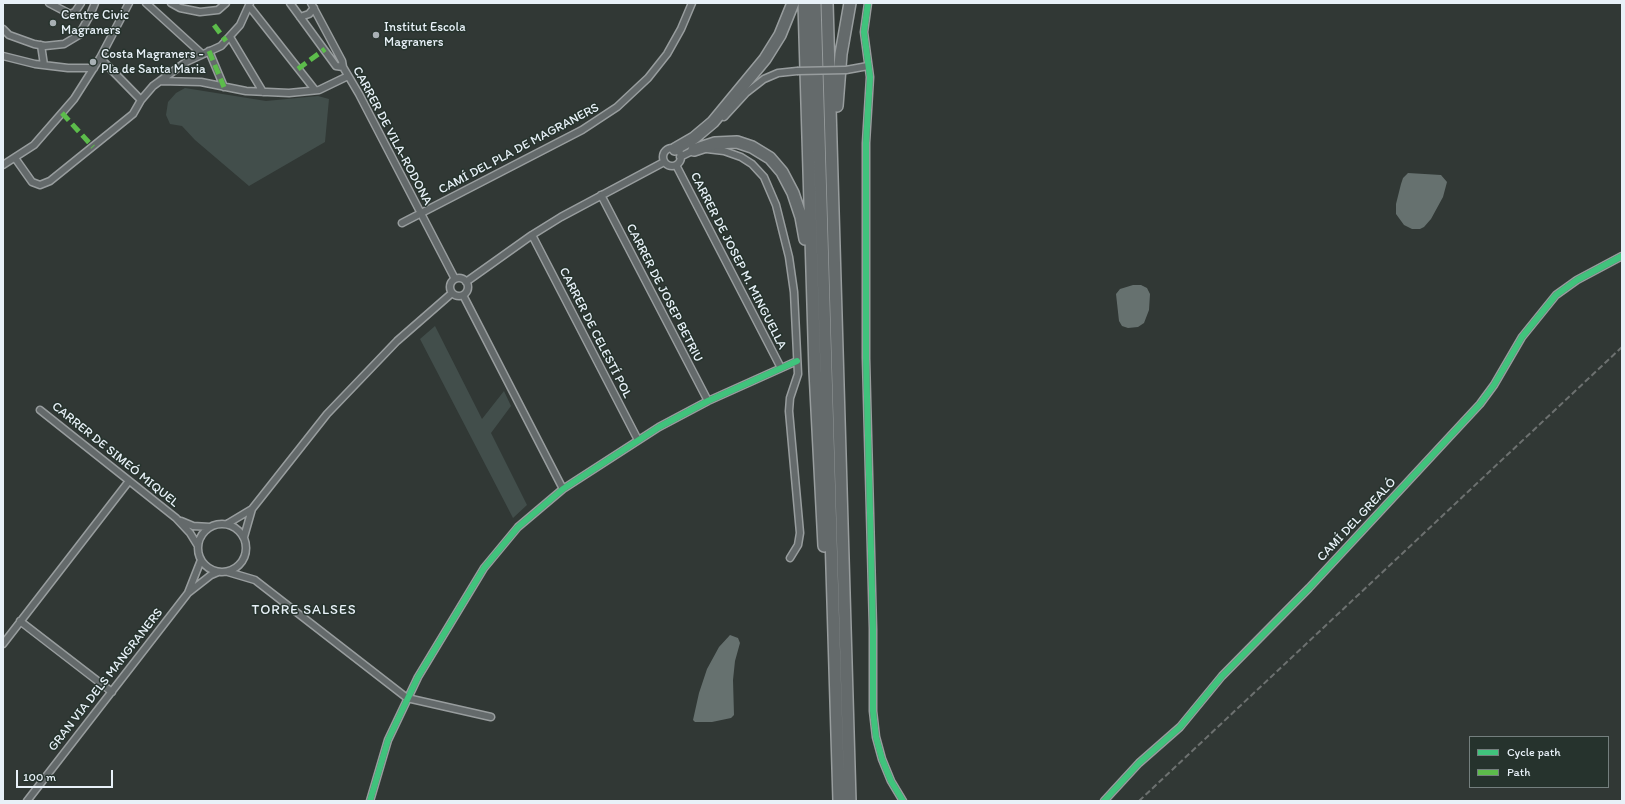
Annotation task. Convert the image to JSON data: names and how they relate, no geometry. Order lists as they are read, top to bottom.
{
  "streets": {
    "street": [
      "CARRER DE VILA-RODONA",
      "CAMÍ DEL PLA DE MAGRANERS",
      "CARRER DE JOSEP M. MINGUELLA",
      "CARRER DE JOSEP BETRIU",
      "CARRER DE CELESTÍ POL",
      "CARRER DE SIMEÓ MIQUEL",
      "CAMÍ DEL GREALÓ",
      "GRAN VIA DELS MANGRANERS"
    ]
  },
  "crossings": [
    ["CARRER DE VILA-RODONA", "CAMÍ DEL PLA DE MAGRANERS"],
    ["CARRER DE SIMEÓ MIQUEL", "GRAN VIA DELS MANGRANERS"]
  ],
  "districts": ["TORRE SALSES"],
  "places": ["Centre Civic Magraners", "Institut Escola Magraners", "Costa Magraners - Pla de Santa Maria"],
  "legend": ["Cycle path", "Path"],
  "scale_bar": "100 m"
}
